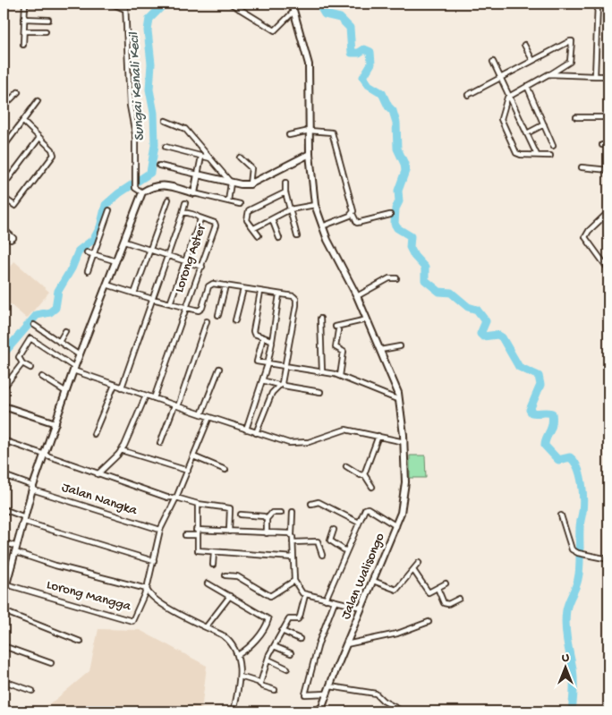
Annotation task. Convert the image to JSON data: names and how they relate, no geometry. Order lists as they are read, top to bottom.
{
  "streets": {
    "street": [
      "Lorong Aster",
      "Jalan Nangka",
      "Jalan Walisongo",
      "Lorong Mangga"
    ]
  },
  "water": ["Sungai Kenali Kecil"],
  "north": "top"
}
